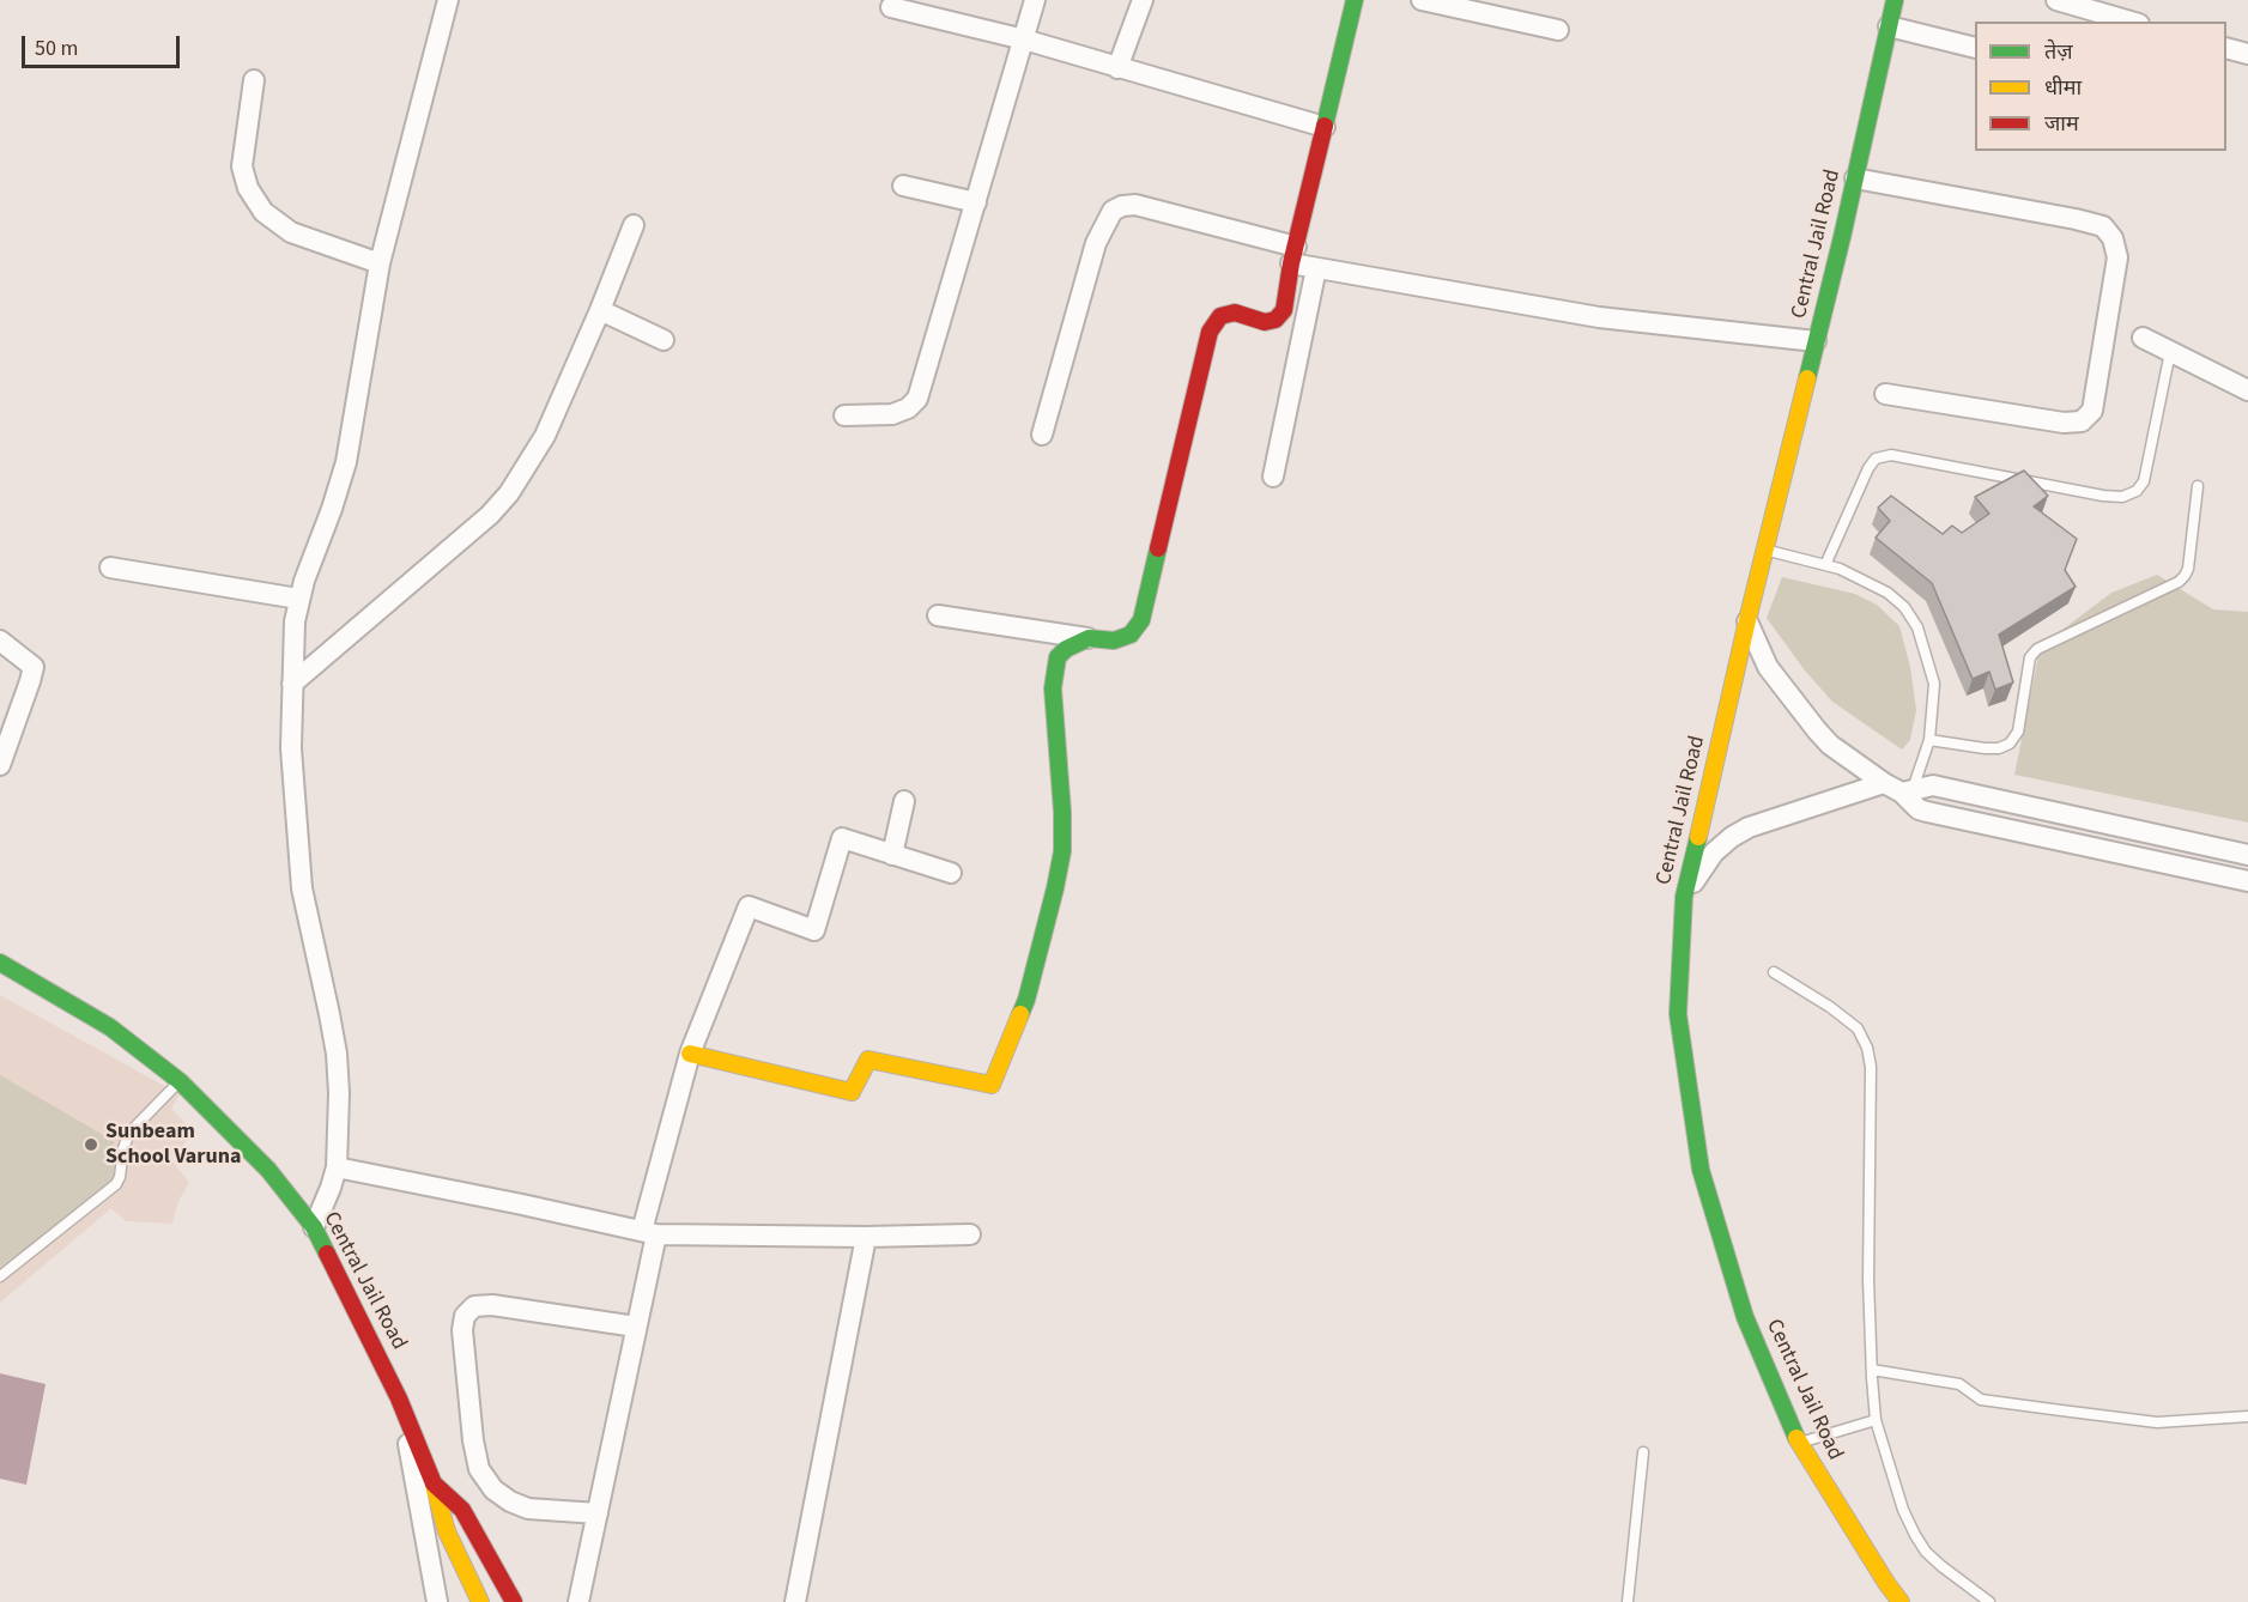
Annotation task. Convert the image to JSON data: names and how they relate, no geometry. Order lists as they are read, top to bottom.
{
  "streets": {
    "street": ["Central Jail Road"]
  },
  "places": ["Sunbeam School Varuna"],
  "legend": ["तेज़", "धीमा", "जाम"],
  "scale_bar": "50 m"
}
